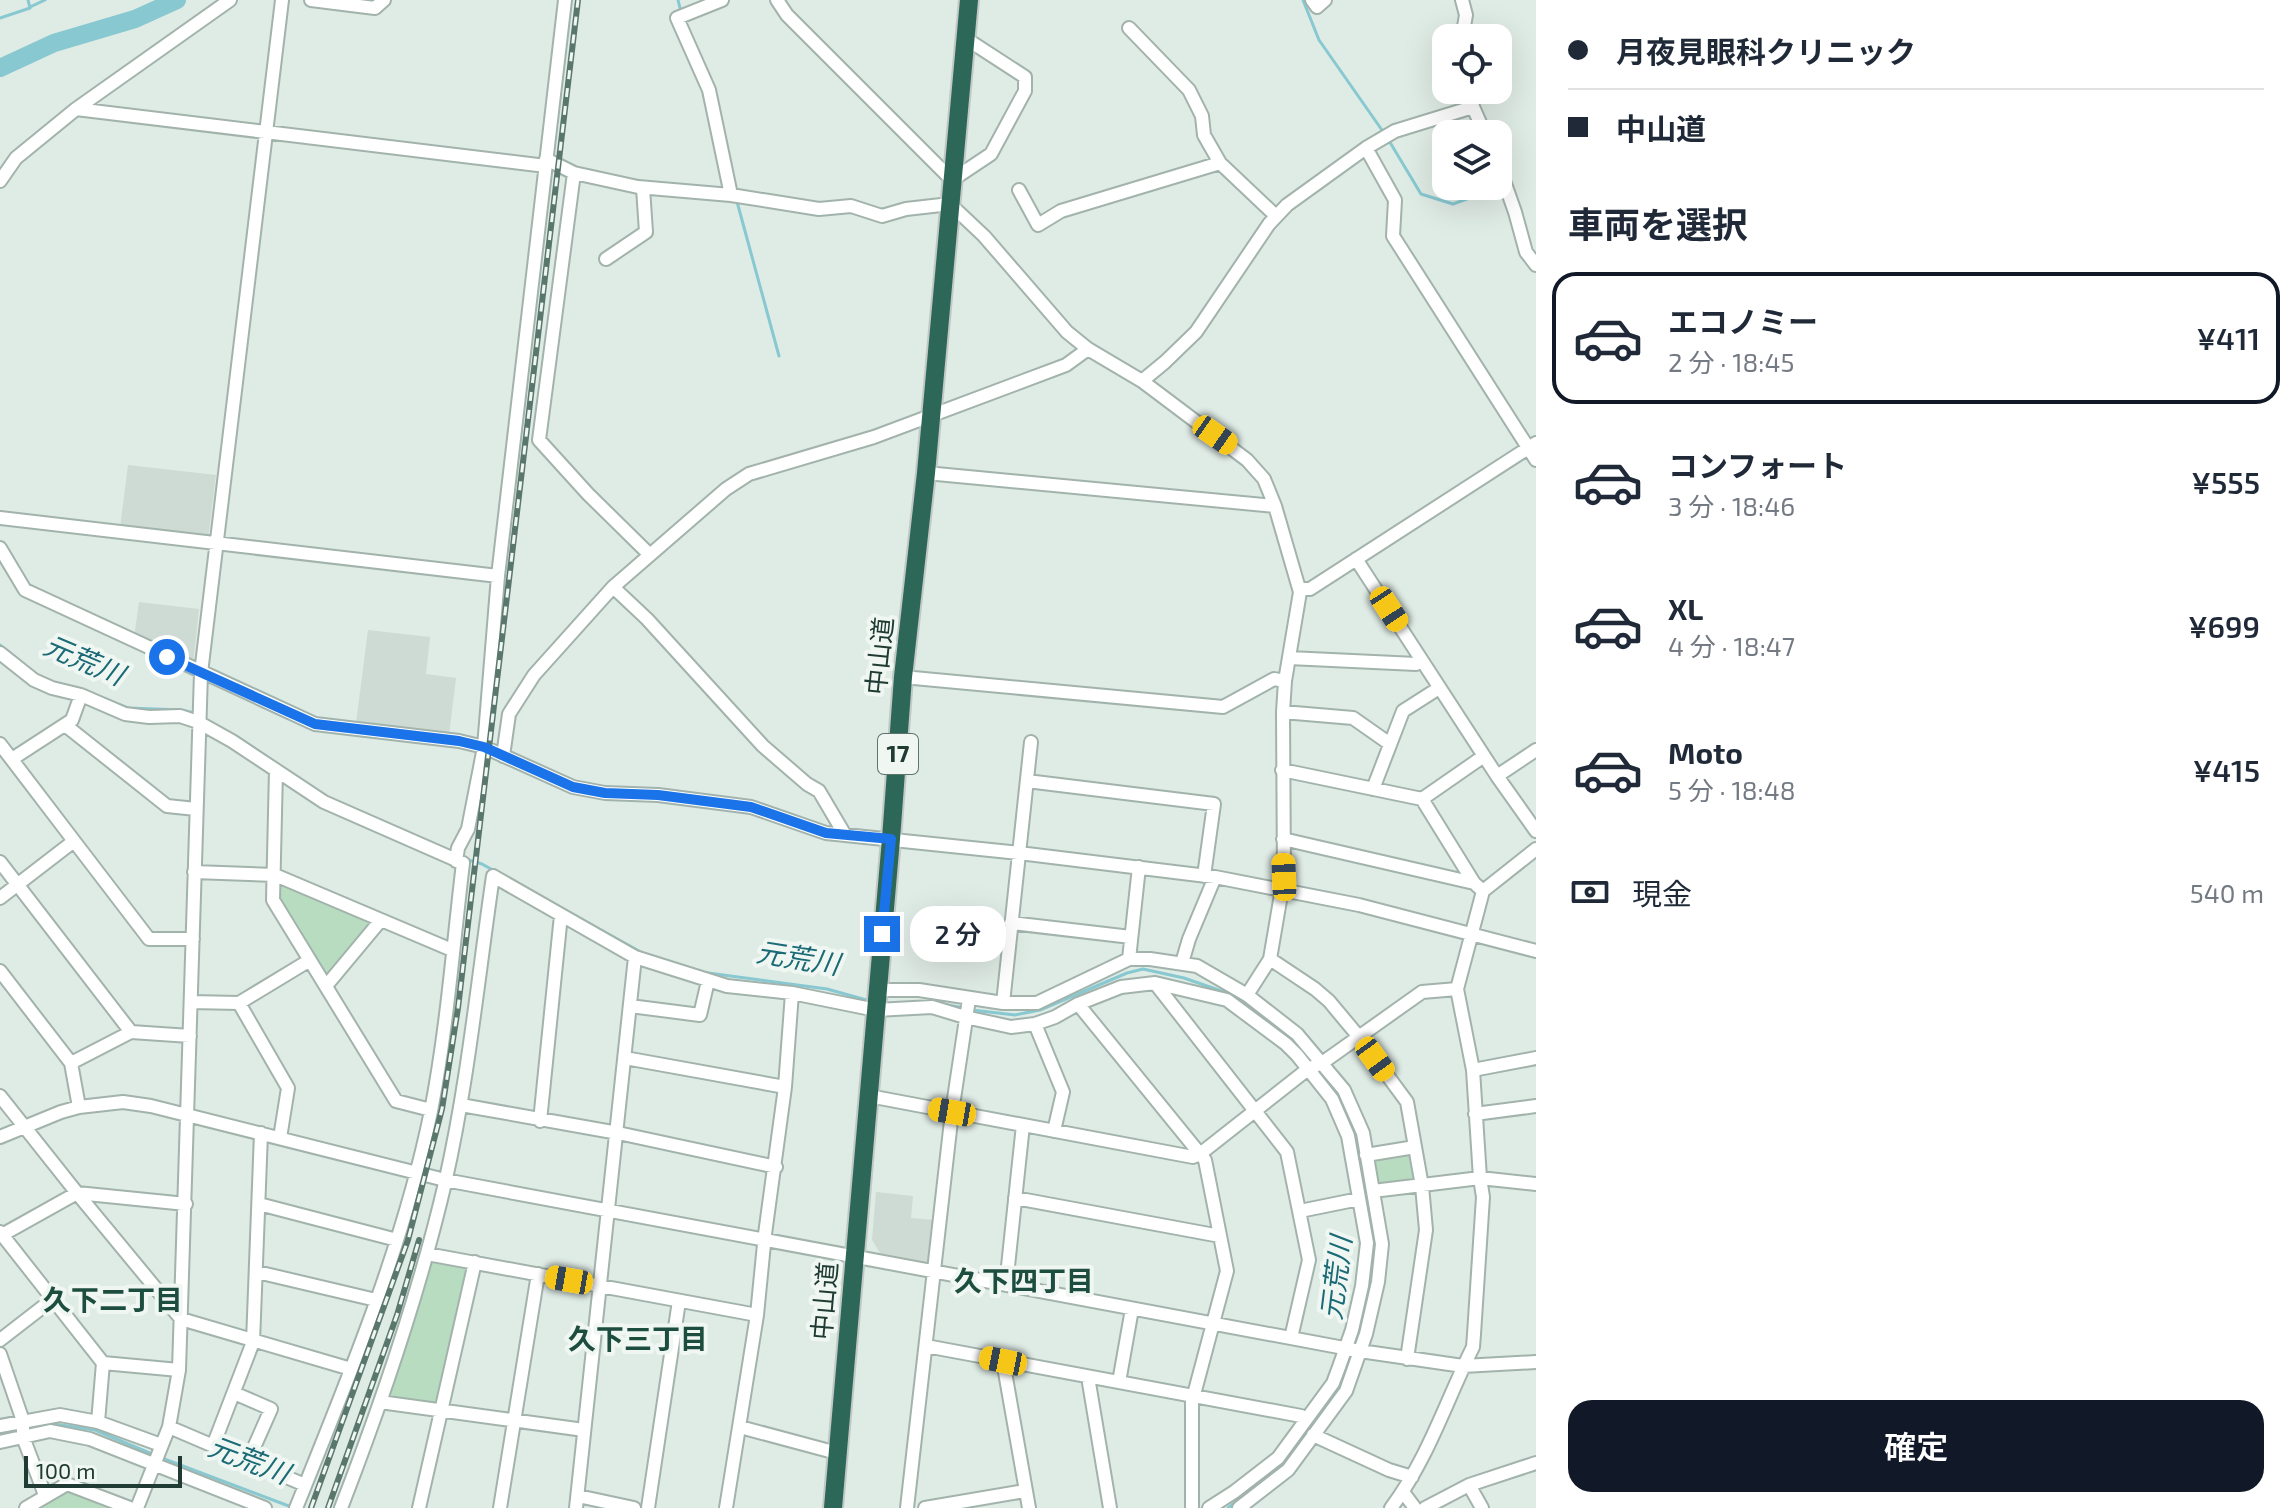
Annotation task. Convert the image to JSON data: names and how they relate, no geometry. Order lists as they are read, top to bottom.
{
  "streets": {
    "highway": ["中山道", "17"]
  },
  "districts": ["久下四丁目", "久下二丁目", "久下三丁目"],
  "water": ["元荒川"],
  "scale_bar": "100 m",
  "page": {
    "banner": ["月夜見眼科クリニック", "中山道"],
    "heading": "車両を選択",
    "list": [
      {
        "name": "エコノミー",
        "note": "2 分 · 18:45",
        "value": "¥411"
      },
      {
        "name": "コンフォート",
        "note": "3 分 · 18:46",
        "value": "¥555"
      },
      {
        "name": "XL",
        "note": "4 分 · 18:47",
        "value": "¥699"
      },
      {
        "name": "Moto",
        "note": "5 分 · 18:48",
        "value": "¥415"
      }
    ],
    "pay": ["現金", "540 m"],
    "bubble": "2 分",
    "buttons": "確定",
    "scale": "100 m"
  }
}
